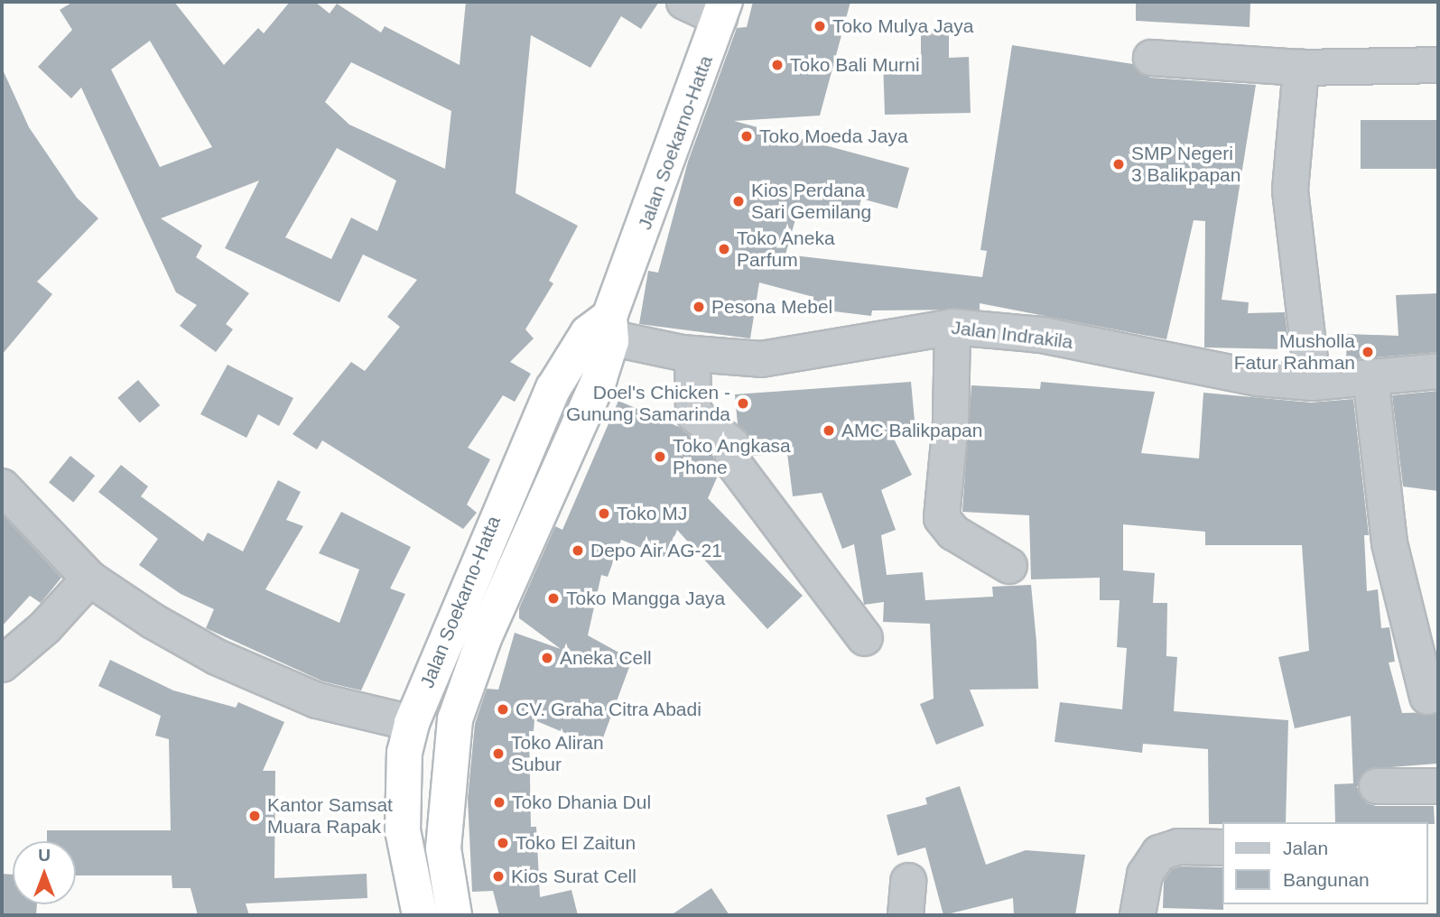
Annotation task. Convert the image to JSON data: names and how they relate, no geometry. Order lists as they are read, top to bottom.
{
  "streets": {
    "highway": ["Jalan Soekarno-Hatta"],
    "street": ["Jalan Indrakila"]
  },
  "crossings": [
    ["Jalan Soekarno-Hatta", "Jalan Indrakila"]
  ],
  "places": [
    "Toko Mulya Jaya",
    "Toko Bali Murni",
    "Toko Moeda Jaya",
    "SMP Negeri 3 Balikpapan",
    "Kios Perdana Sari Gemilang",
    "Toko Aneka Parfum",
    "Pesona Mebel",
    "Musholla Fatur Rahman",
    "Doel's Chicken - Gunung Samarinda",
    "AMC Balikpapan",
    "Toko Angkasa Phone",
    "Toko MJ",
    "Depo Air AG-21",
    "Toko Mangga Jaya",
    "Aneka Cell",
    "CV. Graha Citra Abadi",
    "Toko Aliran Subur",
    "Toko Dhania Dul",
    "Kantor Samsat Muara Rapak",
    "Toko El Zaitun",
    "Kios Surat Cell"
  ],
  "legend": ["Jalan", "Bangunan"],
  "north": "top"
}
